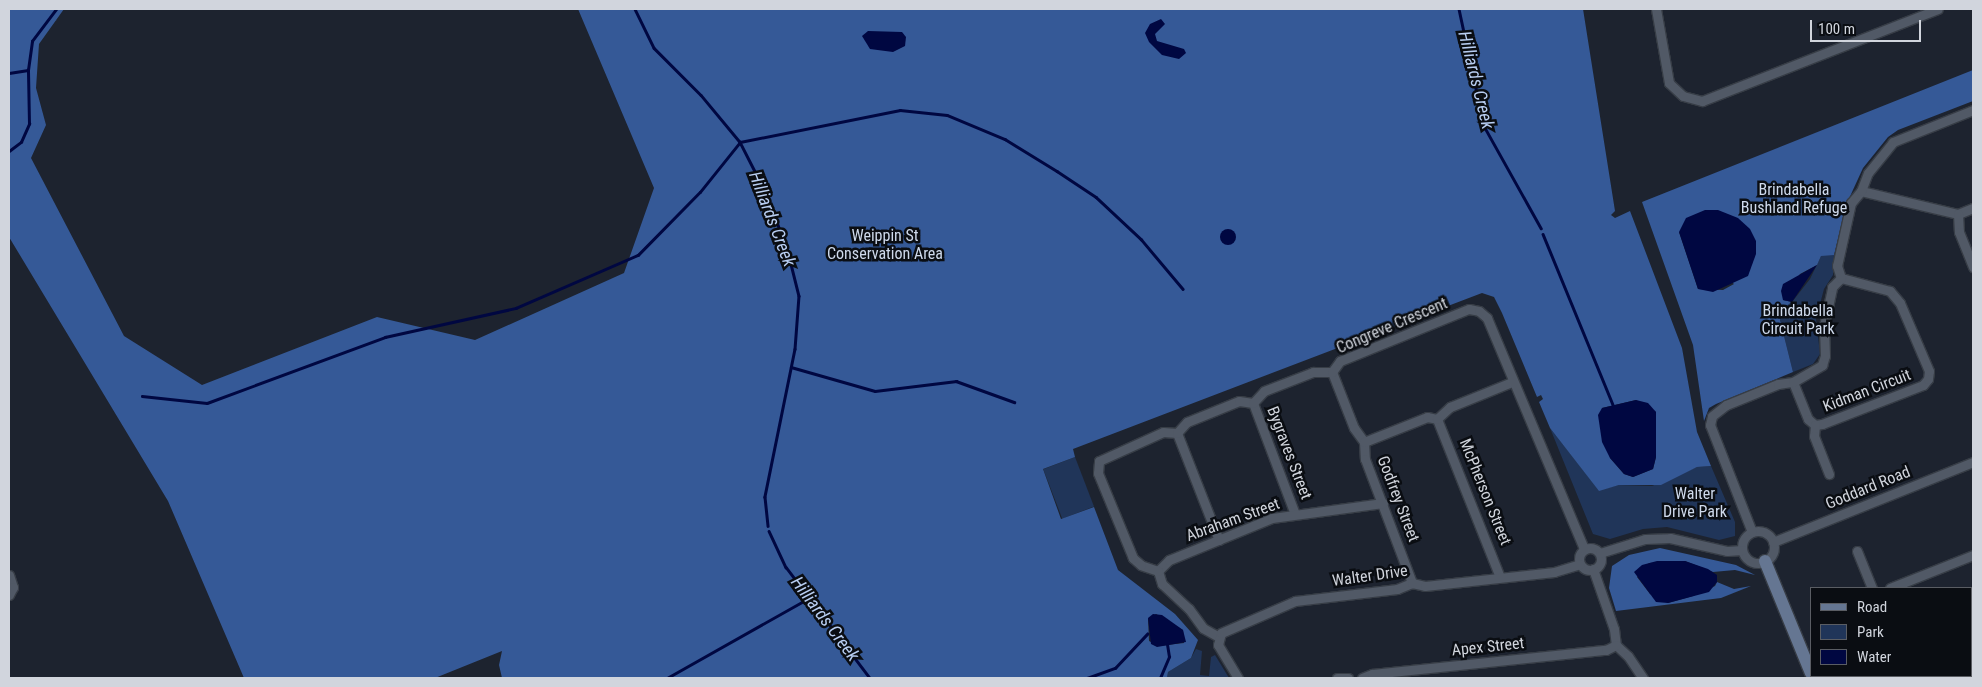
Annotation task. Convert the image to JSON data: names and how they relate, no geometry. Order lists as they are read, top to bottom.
{
  "streets": {
    "street": [
      "Congreve Crescent",
      "Kidman Circuit",
      "Bygraves Street",
      "Goddard Road",
      "McPherson Street",
      "Godfrey Street",
      "Abraham Street",
      "Walter Drive",
      "Apex Street"
    ]
  },
  "crossings": [
    ["Congreve Crescent", "Bygraves Street"],
    ["Congreve Crescent", "Godfrey Street"],
    ["Congreve Crescent", "Walter Drive"],
    ["Bygraves Street", "Abraham Street"],
    ["McPherson Street", "Walter Drive"],
    ["Godfrey Street", "Abraham Street"],
    ["Godfrey Street", "Walter Drive"]
  ],
  "water": ["Hilliards Creek"],
  "parks": [
    "Brindabella Bushland Refuge",
    "Weippin St Conservation Area",
    "Brindabella Circuit Park",
    "Walter Drive Park"
  ],
  "legend": ["Road", "Park", "Water"],
  "scale_bar": "100 m"
}
